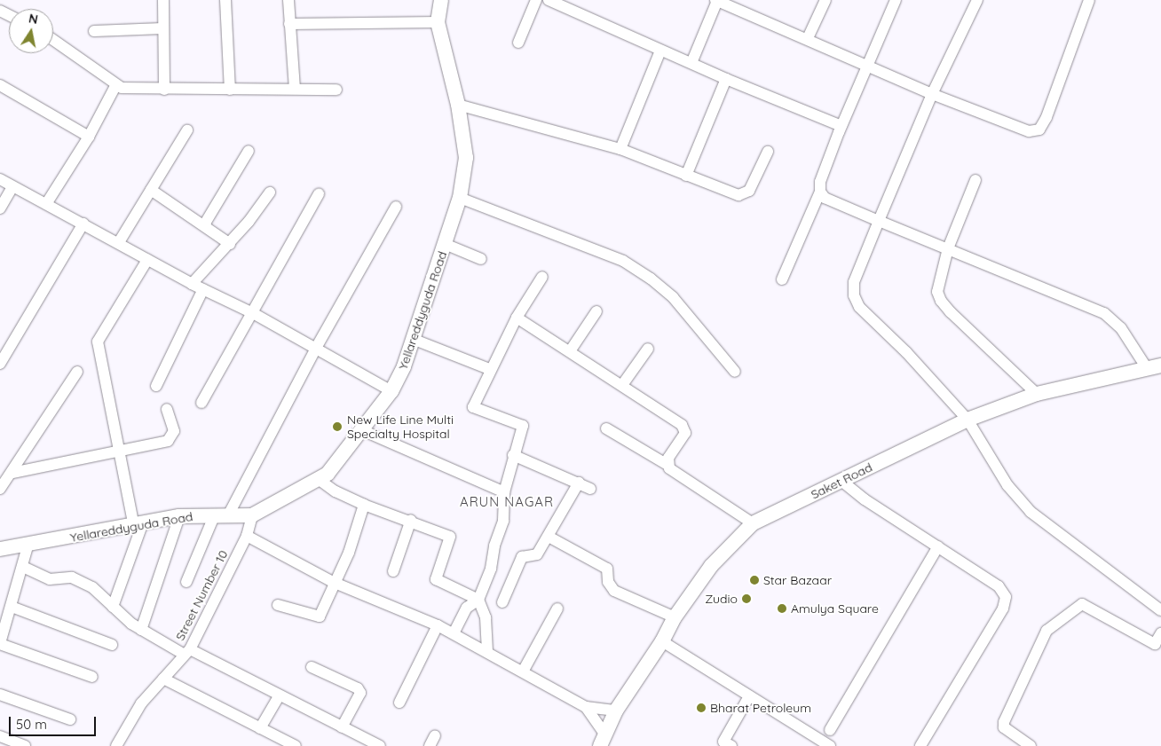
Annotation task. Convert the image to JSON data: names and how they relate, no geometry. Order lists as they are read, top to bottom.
{
  "streets": {
    "street": ["Yellareddyguda Road", "Saket Road", "Street Number 10"]
  },
  "crossings": [
    ["Yellareddyguda Road", "Street Number 10"]
  ],
  "districts": ["ARUN NAGAR"],
  "places": [
    "New Life Line Multi Specialty Hospital",
    "Star Bazaar",
    "Zudio",
    "Amulya Square",
    "Bharat Petroleum"
  ],
  "scale_bar": "50 m",
  "north": "top"
}
